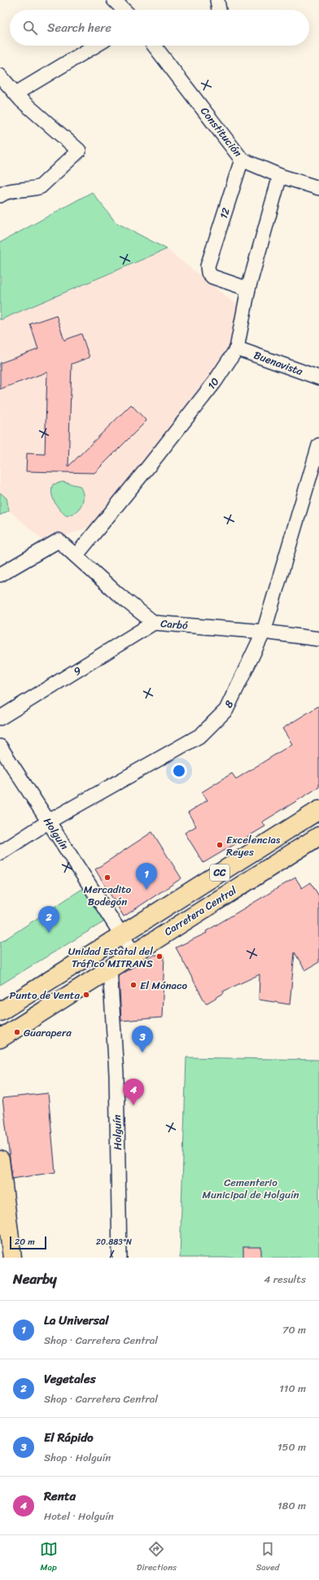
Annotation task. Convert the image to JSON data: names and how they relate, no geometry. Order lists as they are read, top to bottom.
{
  "streets": {
    "main road": ["CC", "Carretera Central"],
    "street": [
      "Constitución",
      "12",
      "Buenavista",
      "10",
      "Carbó",
      "9",
      "8",
      "Holguín"
    ]
  },
  "crossings": [
    ["Constitución", "12"],
    ["Constitución", "10"],
    ["12", "10"],
    ["Buenavista", "10"],
    ["10", "Carbó"],
    ["Carbó", "9"],
    ["Carbó", "8"],
    ["8", "Holguín"],
    ["Holguín", "Carretera Central"]
  ],
  "parks": ["Cementerio Municipal de Holguín"],
  "places": [
    "Excelencias Reyes",
    "Mercadito Bodegón",
    "Unidad Estatal del Tráfico MITRANS",
    "El Mónaco",
    "Punto de Venta",
    "Guarapera"
  ],
  "scale_bar": "20 m",
  "page": {
    "search": "Search here",
    "pins": [
      "1",
      "2",
      "3",
      "4"
    ],
    "scale": "20 m",
    "heading": ["Nearby", "4 results"],
    "list": [
      {
        "mark": "1",
        "name": "La Universal",
        "note": "Shop · Carretera Central",
        "value": "70 m"
      },
      {
        "mark": "2",
        "name": "Vegetales",
        "note": "Shop · Carretera Central",
        "value": "110 m"
      },
      {
        "mark": "3",
        "name": "El Rápido",
        "note": "Shop · Holguín",
        "value": "150 m"
      },
      {
        "mark": "4",
        "name": "Renta",
        "note": "Hotel · Holguín",
        "value": "180 m"
      }
    ],
    "nav": ["Map", "Directions", "Saved"]
  },
  "coordinates": ["20.883°N"]
}
